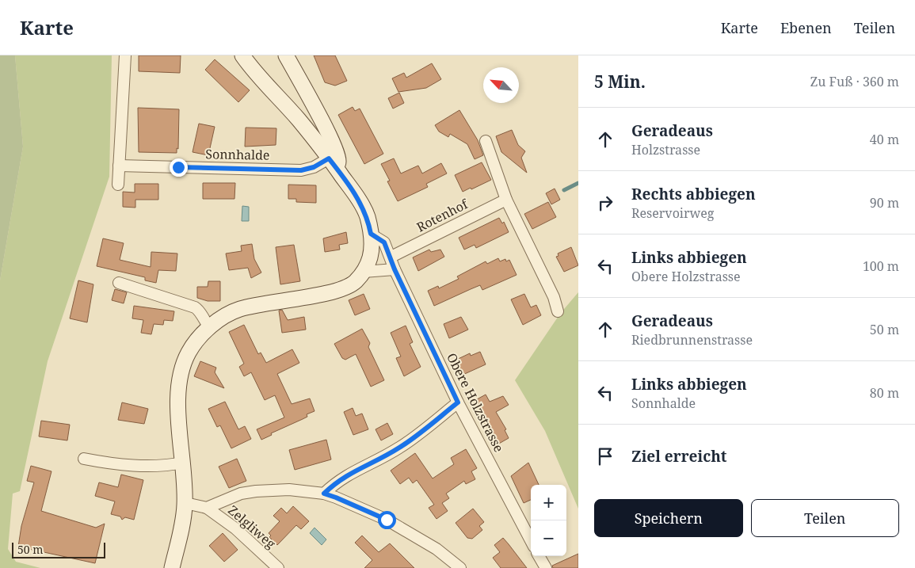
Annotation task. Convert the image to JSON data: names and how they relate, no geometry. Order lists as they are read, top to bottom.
{
  "streets": {
    "street": [
      "Sonnhalde",
      "Rotenhof",
      "Obere Holzstrasse",
      "Zelgliweg"
    ]
  },
  "crossings": [
    ["Rotenhof", "Obere Holzstrasse"]
  ],
  "scale_bar": "50 m",
  "north": "top left",
  "page": {
    "header": "Karte",
    "nav": ["Karte", "Ebenen", "Teilen"],
    "heading": ["5 Min.", "Zu Fuß · 360 m"],
    "list": [
      ["Geradeaus", "Holzstrasse", "40 m"],
      ["Rechts abbiegen", "Reservoirweg", "90 m"],
      ["Links abbiegen", "Obere Holzstrasse", "100 m"],
      ["Geradeaus", "Riedbrunnenstrasse", "50 m"],
      ["Links abbiegen", "Sonnhalde", "80 m"],
      "Ziel erreicht"
    ],
    "map_buttons": ["+", "−"],
    "buttons": ["Speichern", "Teilen"],
    "scale": "50 m"
  }
}
